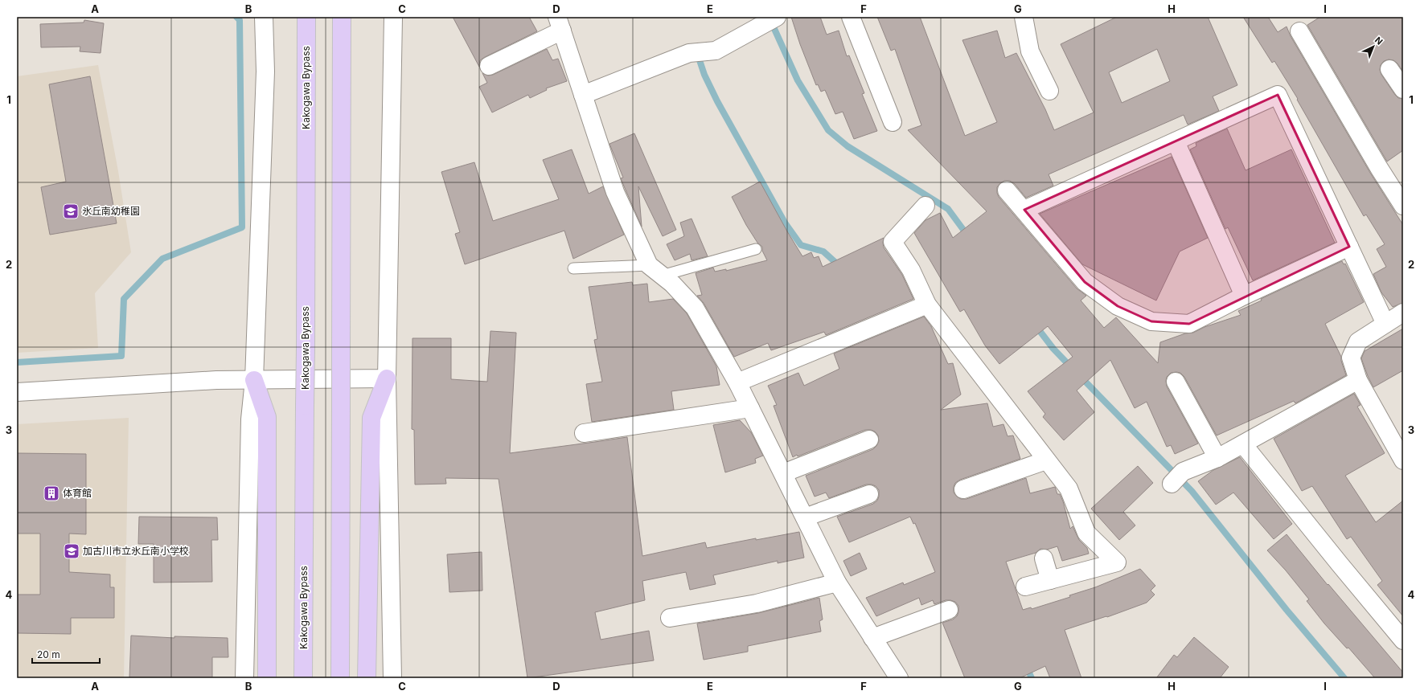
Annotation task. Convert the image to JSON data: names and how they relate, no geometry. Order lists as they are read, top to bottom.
{
  "streets": {
    "highway": ["Kakogawa Bypass"]
  },
  "places": {
    "school or university": ["氷丘南幼稚園", "加古川市立氷丘南小学校"],
    "building": ["体育館"]
  },
  "scale_bar": "20 m",
  "north": "top right",
  "grid": {
    "columns": [
      "A",
      "B",
      "C",
      "D",
      "E",
      "F",
      "G",
      "H",
      "I"
    ],
    "rows": [
      "1",
      "2",
      "3",
      "4"
    ]
  }
}
